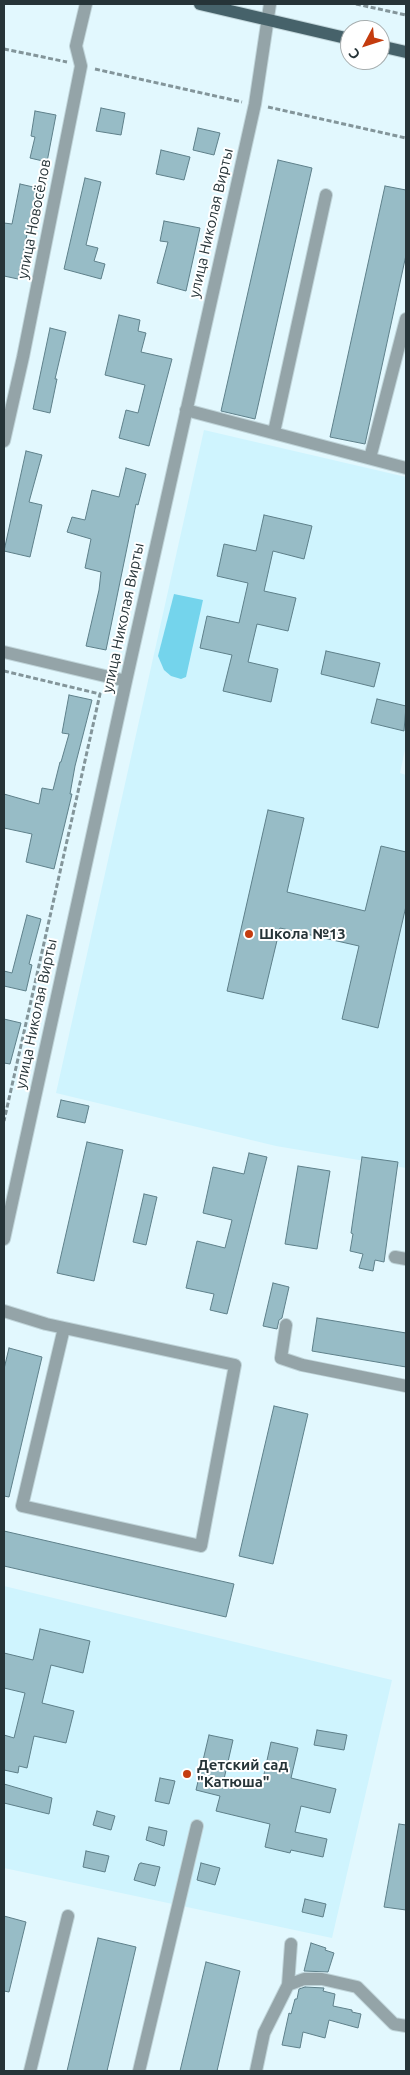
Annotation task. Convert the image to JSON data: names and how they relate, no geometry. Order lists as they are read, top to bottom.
{
  "streets": {
    "street": ["улица Новосёлов", "улица Николая Вирты"]
  },
  "places": ["Школа №13", "Детский сад \"Катюша\""],
  "north": "bottom left"
}
